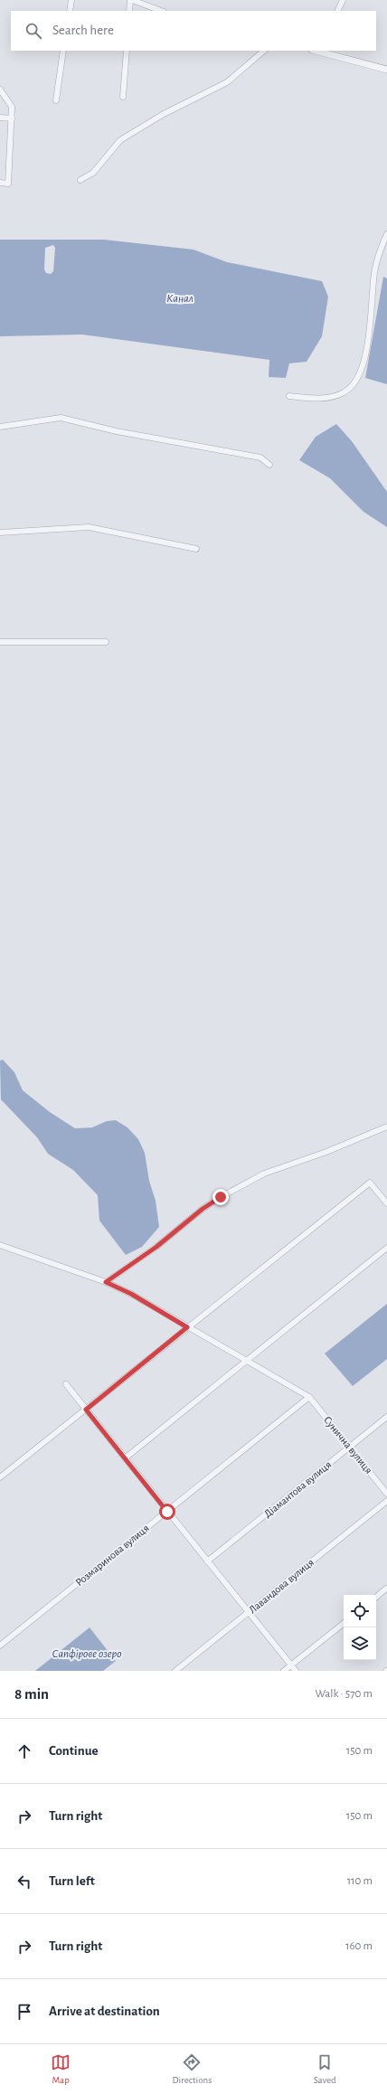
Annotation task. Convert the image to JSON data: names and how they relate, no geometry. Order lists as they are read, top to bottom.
{
  "streets": {
    "street": [
      "Сунична вулиця",
      "Діамантова вулиця",
      "Розмаринова вулиця",
      "Лавандова вулиця"
    ]
  },
  "crossings": [
    ["Сунична вулиця", "Діамантова вулиця"],
    ["Сунична вулиця", "Розмаринова вулиця"]
  ],
  "water": ["Канал", "Сапфірове озеро"],
  "page": {
    "search": "Search here",
    "heading": ["8 min", "Walk · 570 m"],
    "list": [
      ["Continue", "150 m"],
      ["Turn right", "150 m"],
      ["Turn left", "110 m"],
      ["Turn right", "160 m"],
      "Arrive at destination"
    ],
    "nav": ["Map", "Directions", "Saved"]
  }
}
